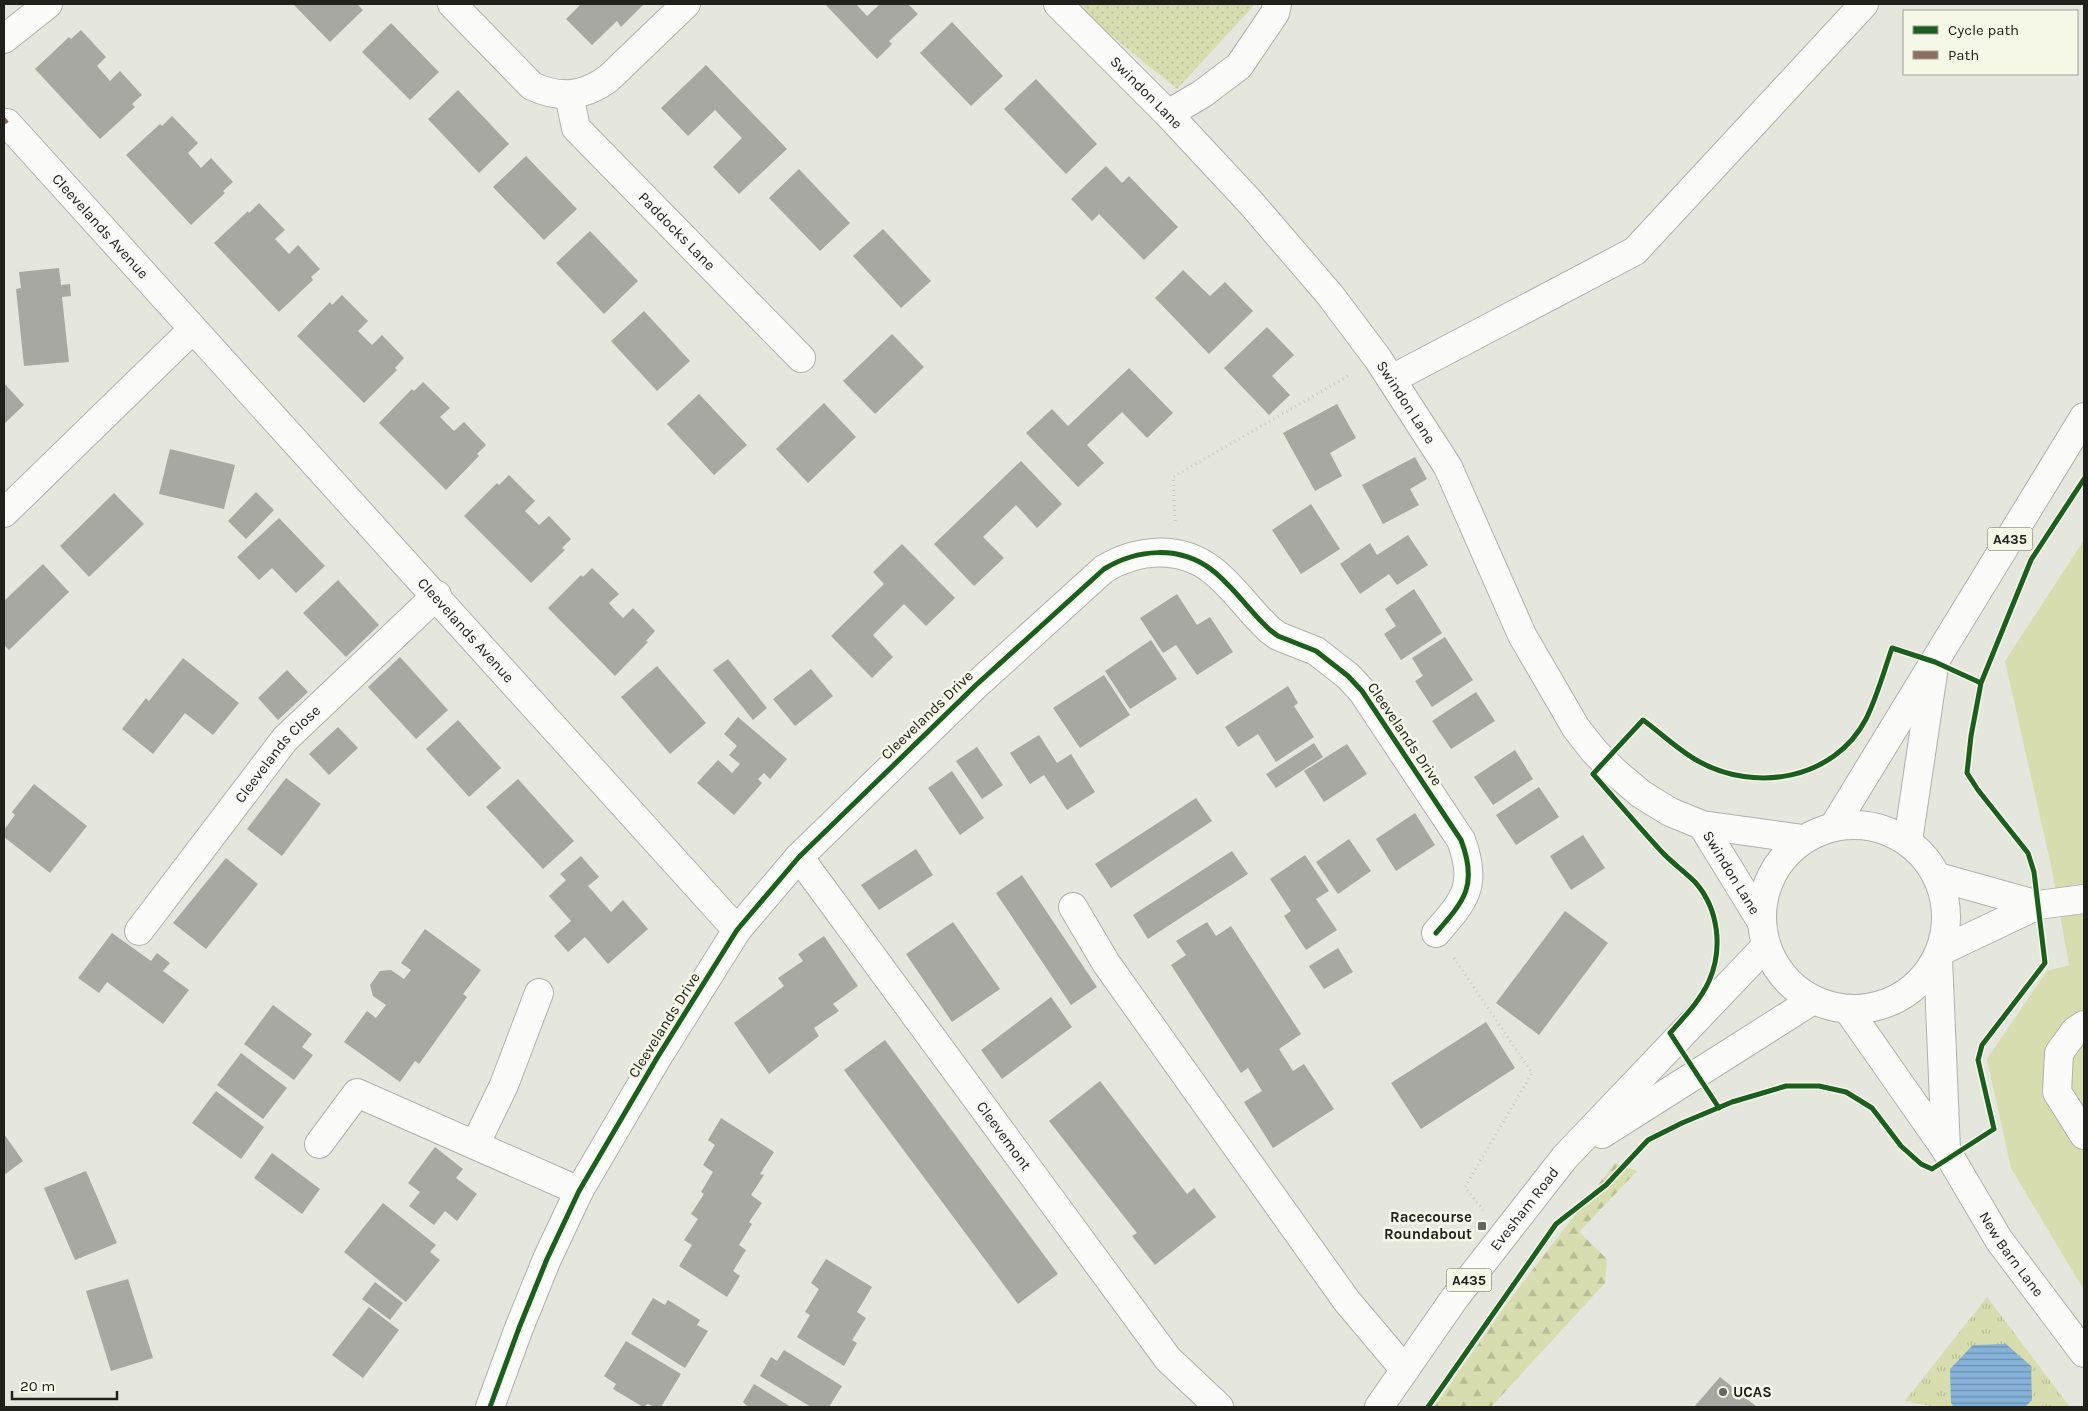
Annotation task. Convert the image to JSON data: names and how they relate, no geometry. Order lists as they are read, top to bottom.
{
  "streets": {
    "street": [
      "Swindon Lane",
      "Cleevelands Avenue",
      "Paddocks Lane",
      "A435",
      "Cleevelands Drive",
      "Cleevelands Close",
      "Cleevemont",
      "Evesham Road",
      "New Barn Lane"
    ]
  },
  "crossings": [
    ["Swindon Lane", "A435"],
    ["Cleevelands Avenue", "Cleevelands Drive"],
    ["Cleevelands Avenue", "Cleevelands Close"],
    ["A435", "Evesham Road"],
    ["Cleevelands Drive", "Cleevemont"]
  ],
  "places": {
    "transit": ["Racecourse Roundabout"],
    "other": ["UCAS"]
  },
  "legend": ["Cycle path", "Path"],
  "scale_bar": "20 m"
}
